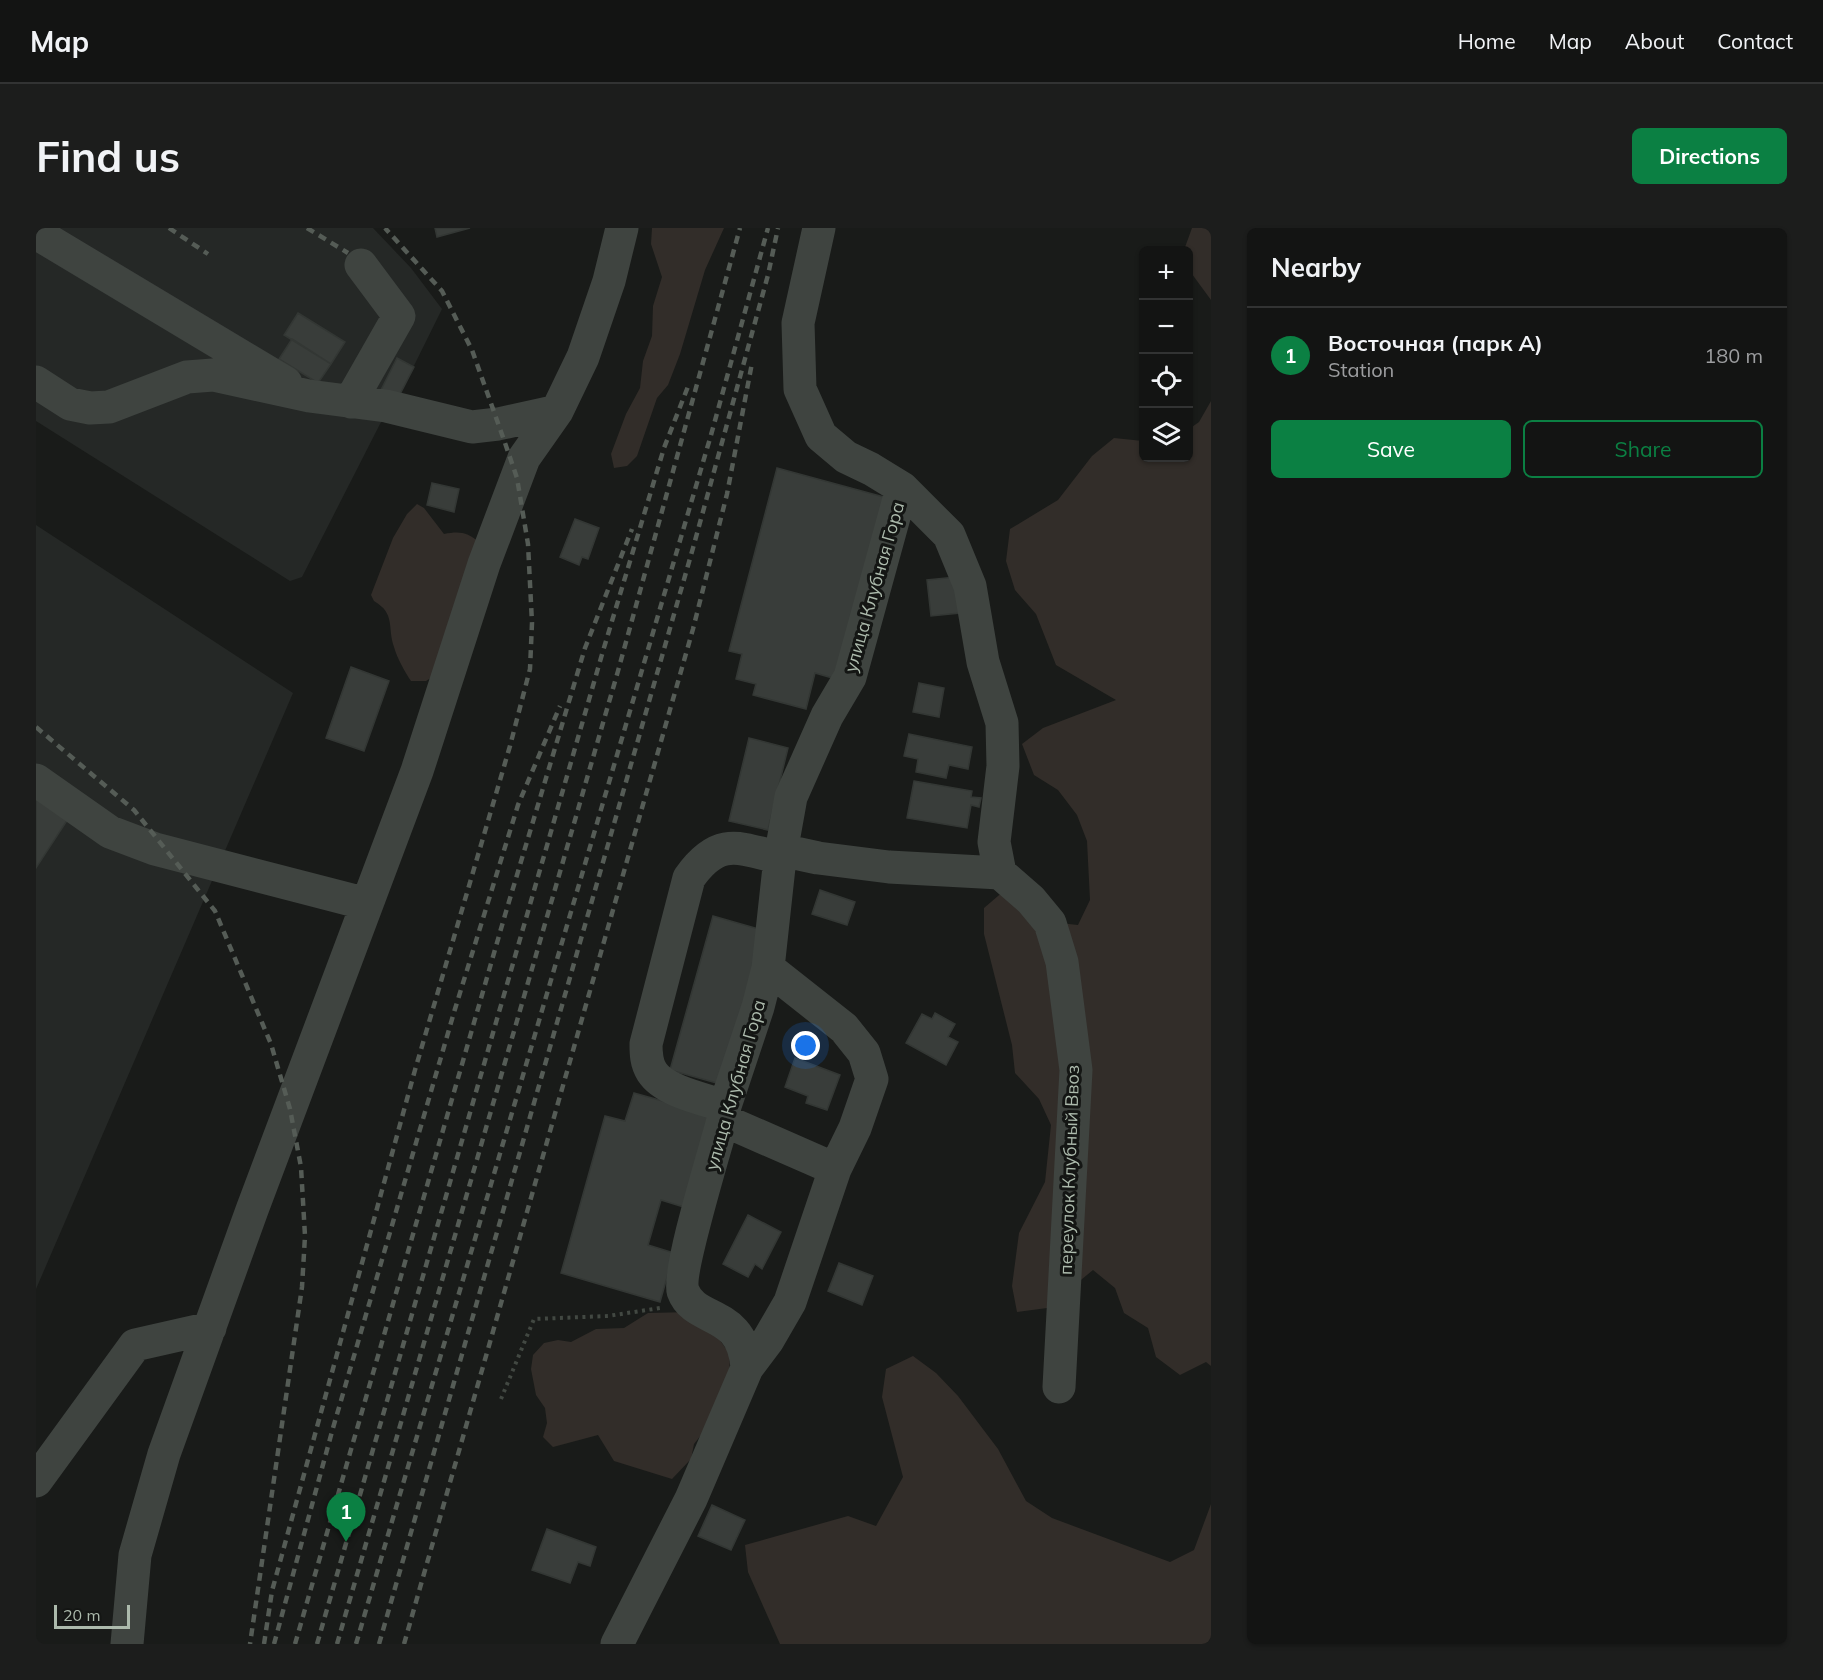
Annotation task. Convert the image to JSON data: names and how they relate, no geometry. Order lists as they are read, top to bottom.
{
  "streets": {
    "street": ["улица Клубная Гора", "переулок Клубный Ввоз"]
  },
  "scale_bar": "20 m",
  "page": {
    "header": "Map",
    "nav": [
      "Home",
      "Map",
      "About",
      "Contact"
    ],
    "buttons": [
      "Directions",
      ["Save", "Share"]
    ],
    "title": "Find us",
    "heading": "Nearby",
    "map_buttons": ["+", "−"],
    "list": [
      {
        "mark": "1",
        "name": "Восточная (парк А)",
        "note": "Station",
        "value": "180 m"
      }
    ],
    "pins": "1",
    "scale": "20 m"
  }
}
